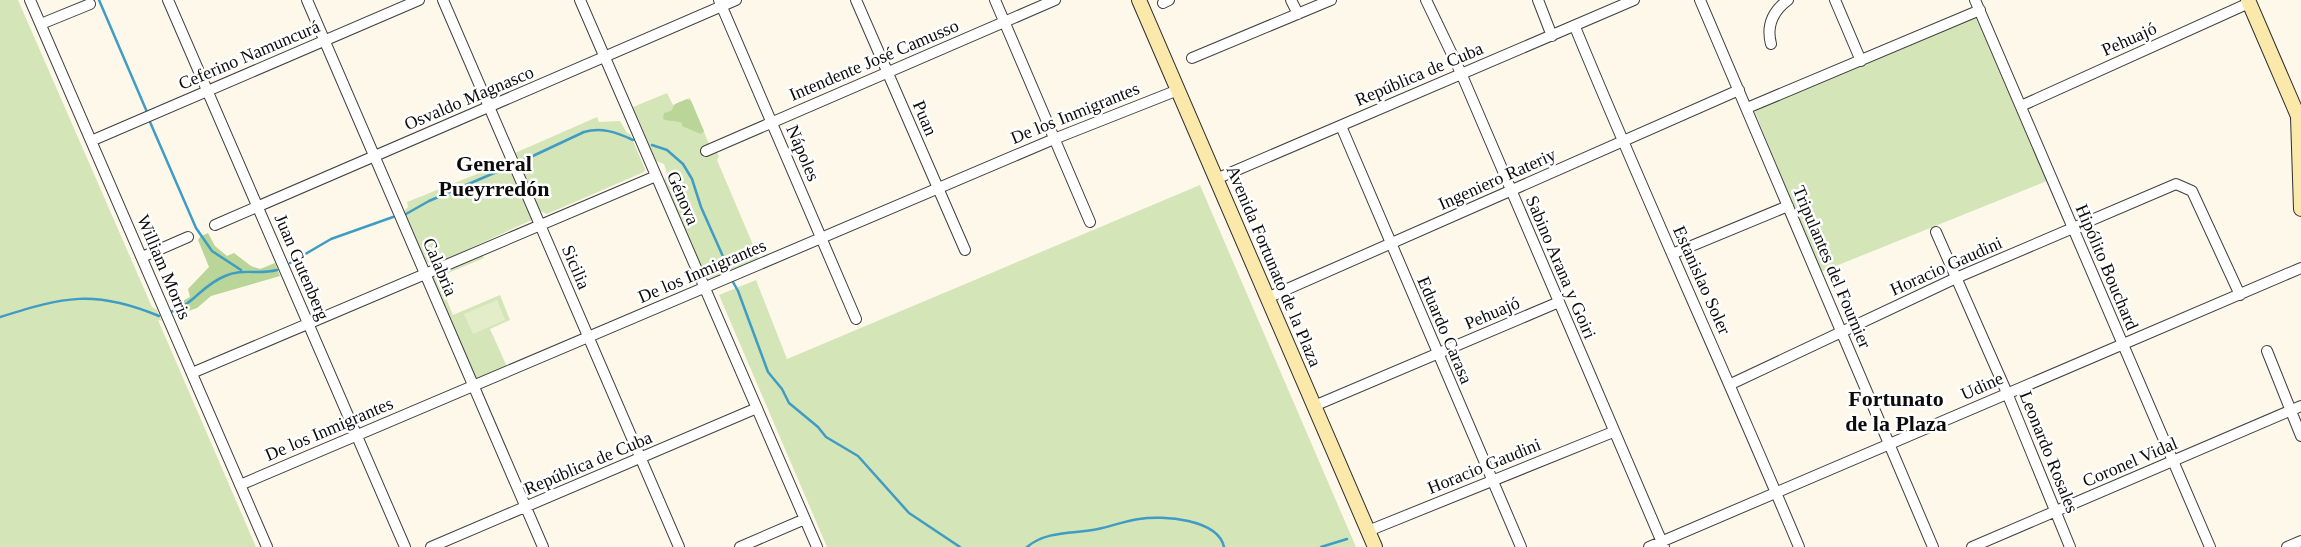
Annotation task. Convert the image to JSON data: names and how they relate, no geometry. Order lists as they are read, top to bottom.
{
  "streets": {
    "main road": ["Avenida Fortunato de la Plaza"],
    "street": [
      "Pehuajó",
      "Ceferino Namuncurá",
      "Intendente José Camusso",
      "República de Cuba",
      "Osvaldo Magnasco",
      "De los Inmigrantes",
      "Puan",
      "Nápoles",
      "Ingeniero Rateriy",
      "Génova",
      "Horacio Gaudini",
      "William Morris",
      "Juan Gutenberg",
      "Calabria",
      "Sicilia",
      "Sabino Arana y Goiri",
      "Tripulantes del Fournier",
      "Hipólito Bouchard",
      "Estanislao Soler",
      "Eduardo Carasa",
      "Udine",
      "Leonardo Rosales",
      "Coronel Vidal"
    ]
  },
  "crossings": [
    ["Pehuajó", "Avenida Fortunato de la Plaza"],
    ["Pehuajó", "Sabino Arana y Goiri"],
    ["Pehuajó", "Hipólito Bouchard"],
    ["Pehuajó", "Eduardo Carasa"],
    ["Ceferino Namuncurá", "William Morris"],
    ["Ceferino Namuncurá", "Juan Gutenberg"],
    ["Ceferino Namuncurá", "Calabria"],
    ["Intendente José Camusso", "Puan"],
    ["Intendente José Camusso", "Nápoles"],
    ["República de Cuba", "Génova"],
    ["República de Cuba", "Avenida Fortunato de la Plaza"],
    ["República de Cuba", "Calabria"],
    ["República de Cuba", "Sicilia"],
    ["República de Cuba", "Sabino Arana y Goiri"],
    ["República de Cuba", "Estanislao Soler"],
    ["República de Cuba", "Eduardo Carasa"],
    ["Osvaldo Magnasco", "Nápoles"],
    ["Osvaldo Magnasco", "Génova"],
    ["Osvaldo Magnasco", "Juan Gutenberg"],
    ["Osvaldo Magnasco", "Calabria"],
    ["Osvaldo Magnasco", "Sicilia"],
    ["De los Inmigrantes", "Puan"],
    ["De los Inmigrantes", "Nápoles"],
    ["De los Inmigrantes", "Génova"],
    ["De los Inmigrantes", "Avenida Fortunato de la Plaza"],
    ["De los Inmigrantes", "William Morris"],
    ["De los Inmigrantes", "Juan Gutenberg"],
    ["De los Inmigrantes", "Calabria"],
    ["De los Inmigrantes", "Sicilia"],
    ["Ingeniero Rateriy", "Avenida Fortunato de la Plaza"],
    ["Ingeniero Rateriy", "Sabino Arana y Goiri"],
    ["Ingeniero Rateriy", "Tripulantes del Fournier"],
    ["Ingeniero Rateriy", "Estanislao Soler"],
    ["Ingeniero Rateriy", "Eduardo Carasa"],
    ["Avenida Fortunato de la Plaza", "Horacio Gaudini"],
    ["Horacio Gaudini", "Sabino Arana y Goiri"],
    ["Horacio Gaudini", "Tripulantes del Fournier"],
    ["Horacio Gaudini", "Hipólito Bouchard"],
    ["Horacio Gaudini", "Estanislao Soler"],
    ["Horacio Gaudini", "Eduardo Carasa"],
    ["Horacio Gaudini", "Udine"],
    ["Horacio Gaudini", "Leonardo Rosales"],
    ["Sabino Arana y Goiri", "Udine"],
    ["Tripulantes del Fournier", "Udine"],
    ["Hipólito Bouchard", "Udine"],
    ["Hipólito Bouchard", "Coronel Vidal"],
    ["Estanislao Soler", "Udine"],
    ["Udine", "Leonardo Rosales"],
    ["Leonardo Rosales", "Coronel Vidal"]
  ],
  "districts": ["General Pueyrredón", "Fortunato de la Plaza"]
}
